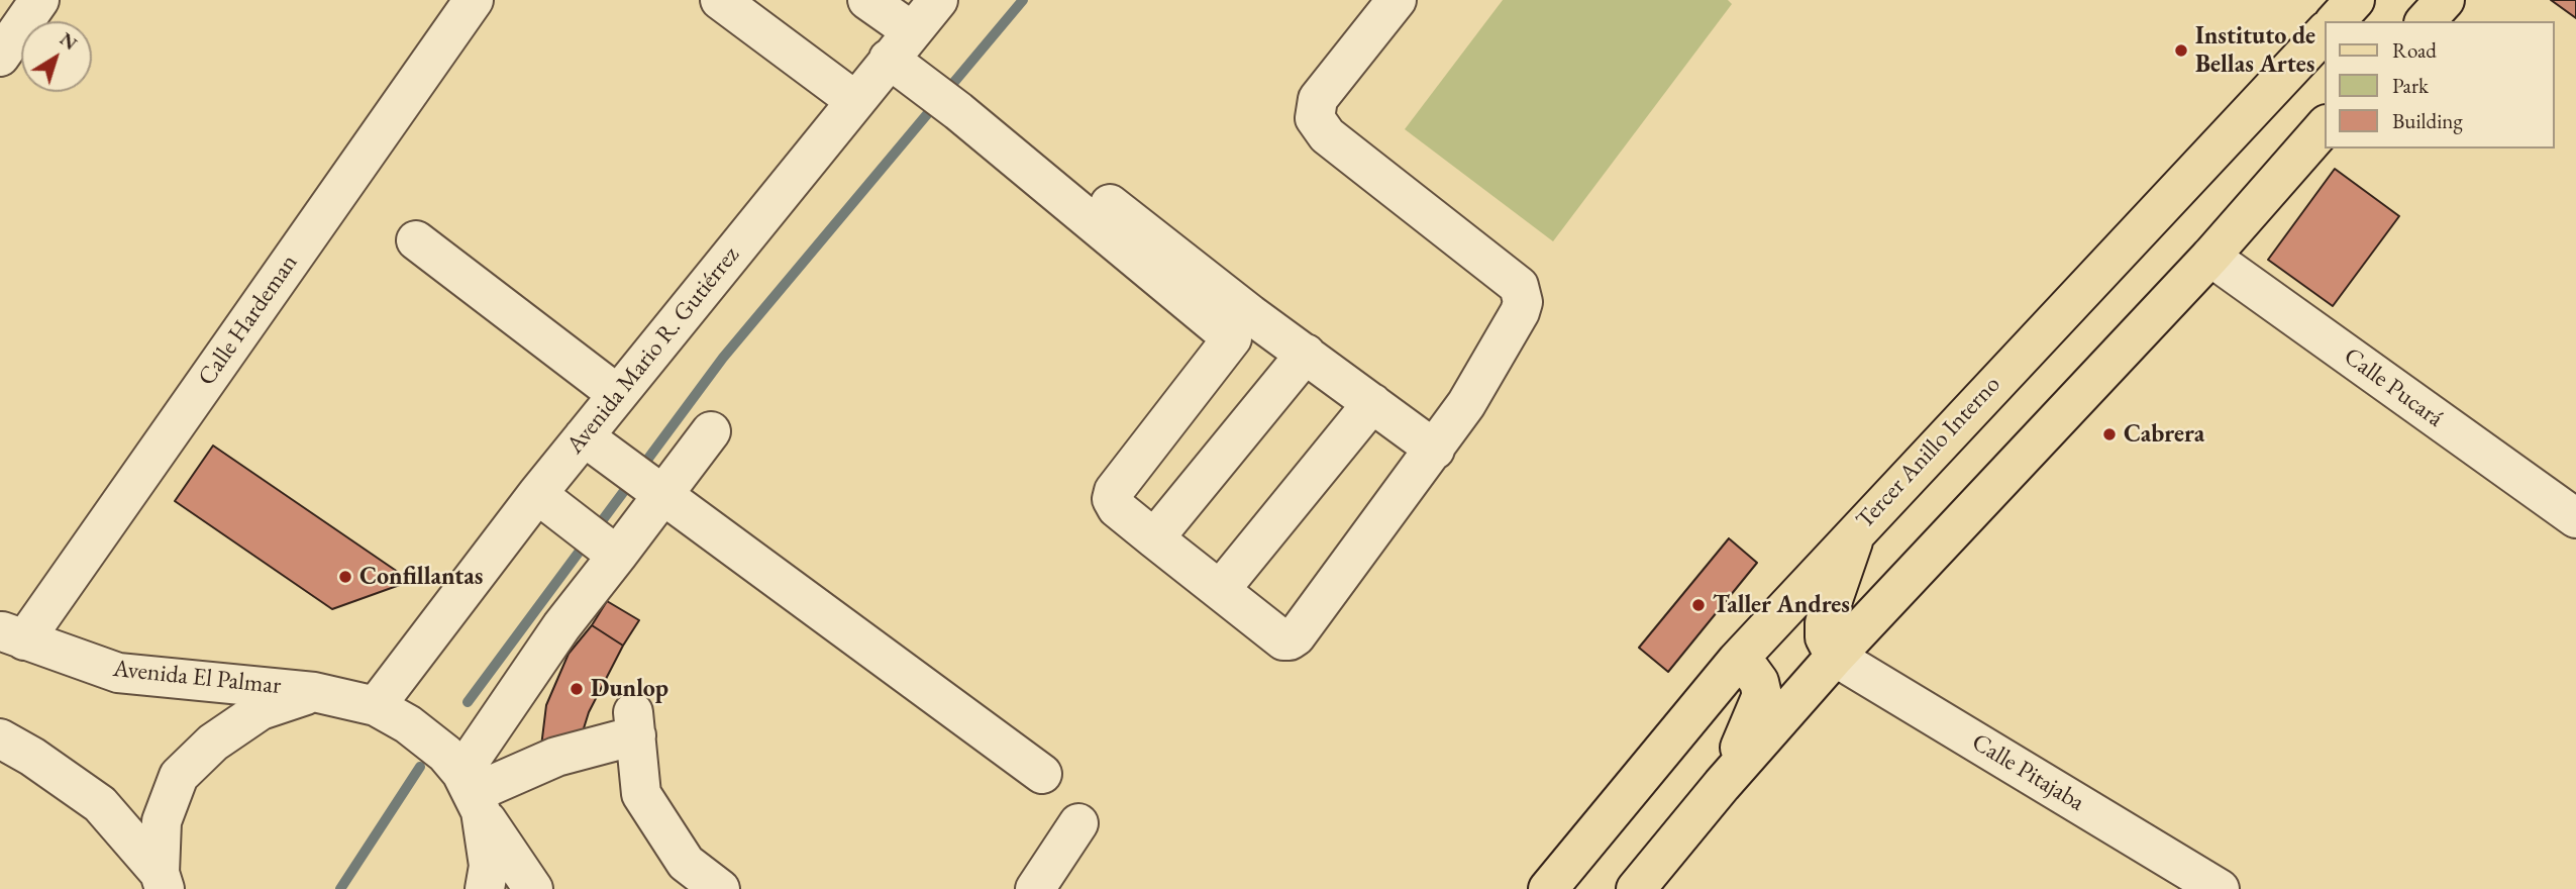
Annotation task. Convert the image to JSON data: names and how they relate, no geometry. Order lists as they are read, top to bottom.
{
  "streets": {
    "main road": ["Tercer Anillo Interno"],
    "street": [
      "Calle Hardeman",
      "Avenida Mario R. Gutiérrez",
      "Calle Pucará",
      "Avenida El Palmar",
      "Calle Pitajaba"
    ]
  },
  "crossings": [
    ["Calle Hardeman", "Avenida El Palmar"],
    ["Avenida Mario R. Gutiérrez", "Avenida El Palmar"]
  ],
  "places": [
    "Instituto de Bellas Artes",
    "Cabrera",
    "Confillantas",
    "Taller Andres",
    "Dunlop"
  ],
  "legend": ["Road", "Park", "Building"],
  "north": "top right"
}
